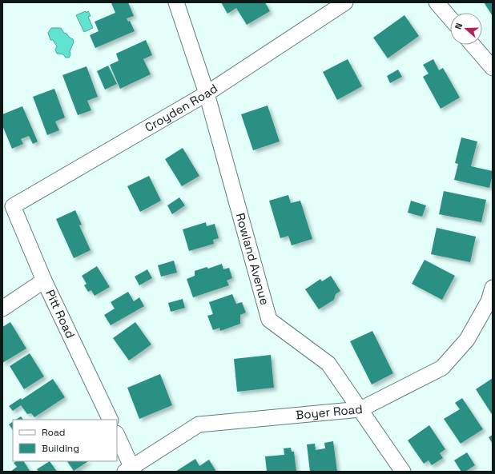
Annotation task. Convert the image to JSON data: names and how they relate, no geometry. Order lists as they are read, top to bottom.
{
  "streets": {
    "street": [
      "Croyden Road",
      "Rowland Avenue",
      "Pitt Road",
      "Boyer Road"
    ]
  },
  "crossings": [
    ["Croyden Road", "Rowland Avenue"],
    ["Croyden Road", "Pitt Road"],
    ["Rowland Avenue", "Boyer Road"]
  ],
  "legend": ["Road", "Building"],
  "north": "left"
}
